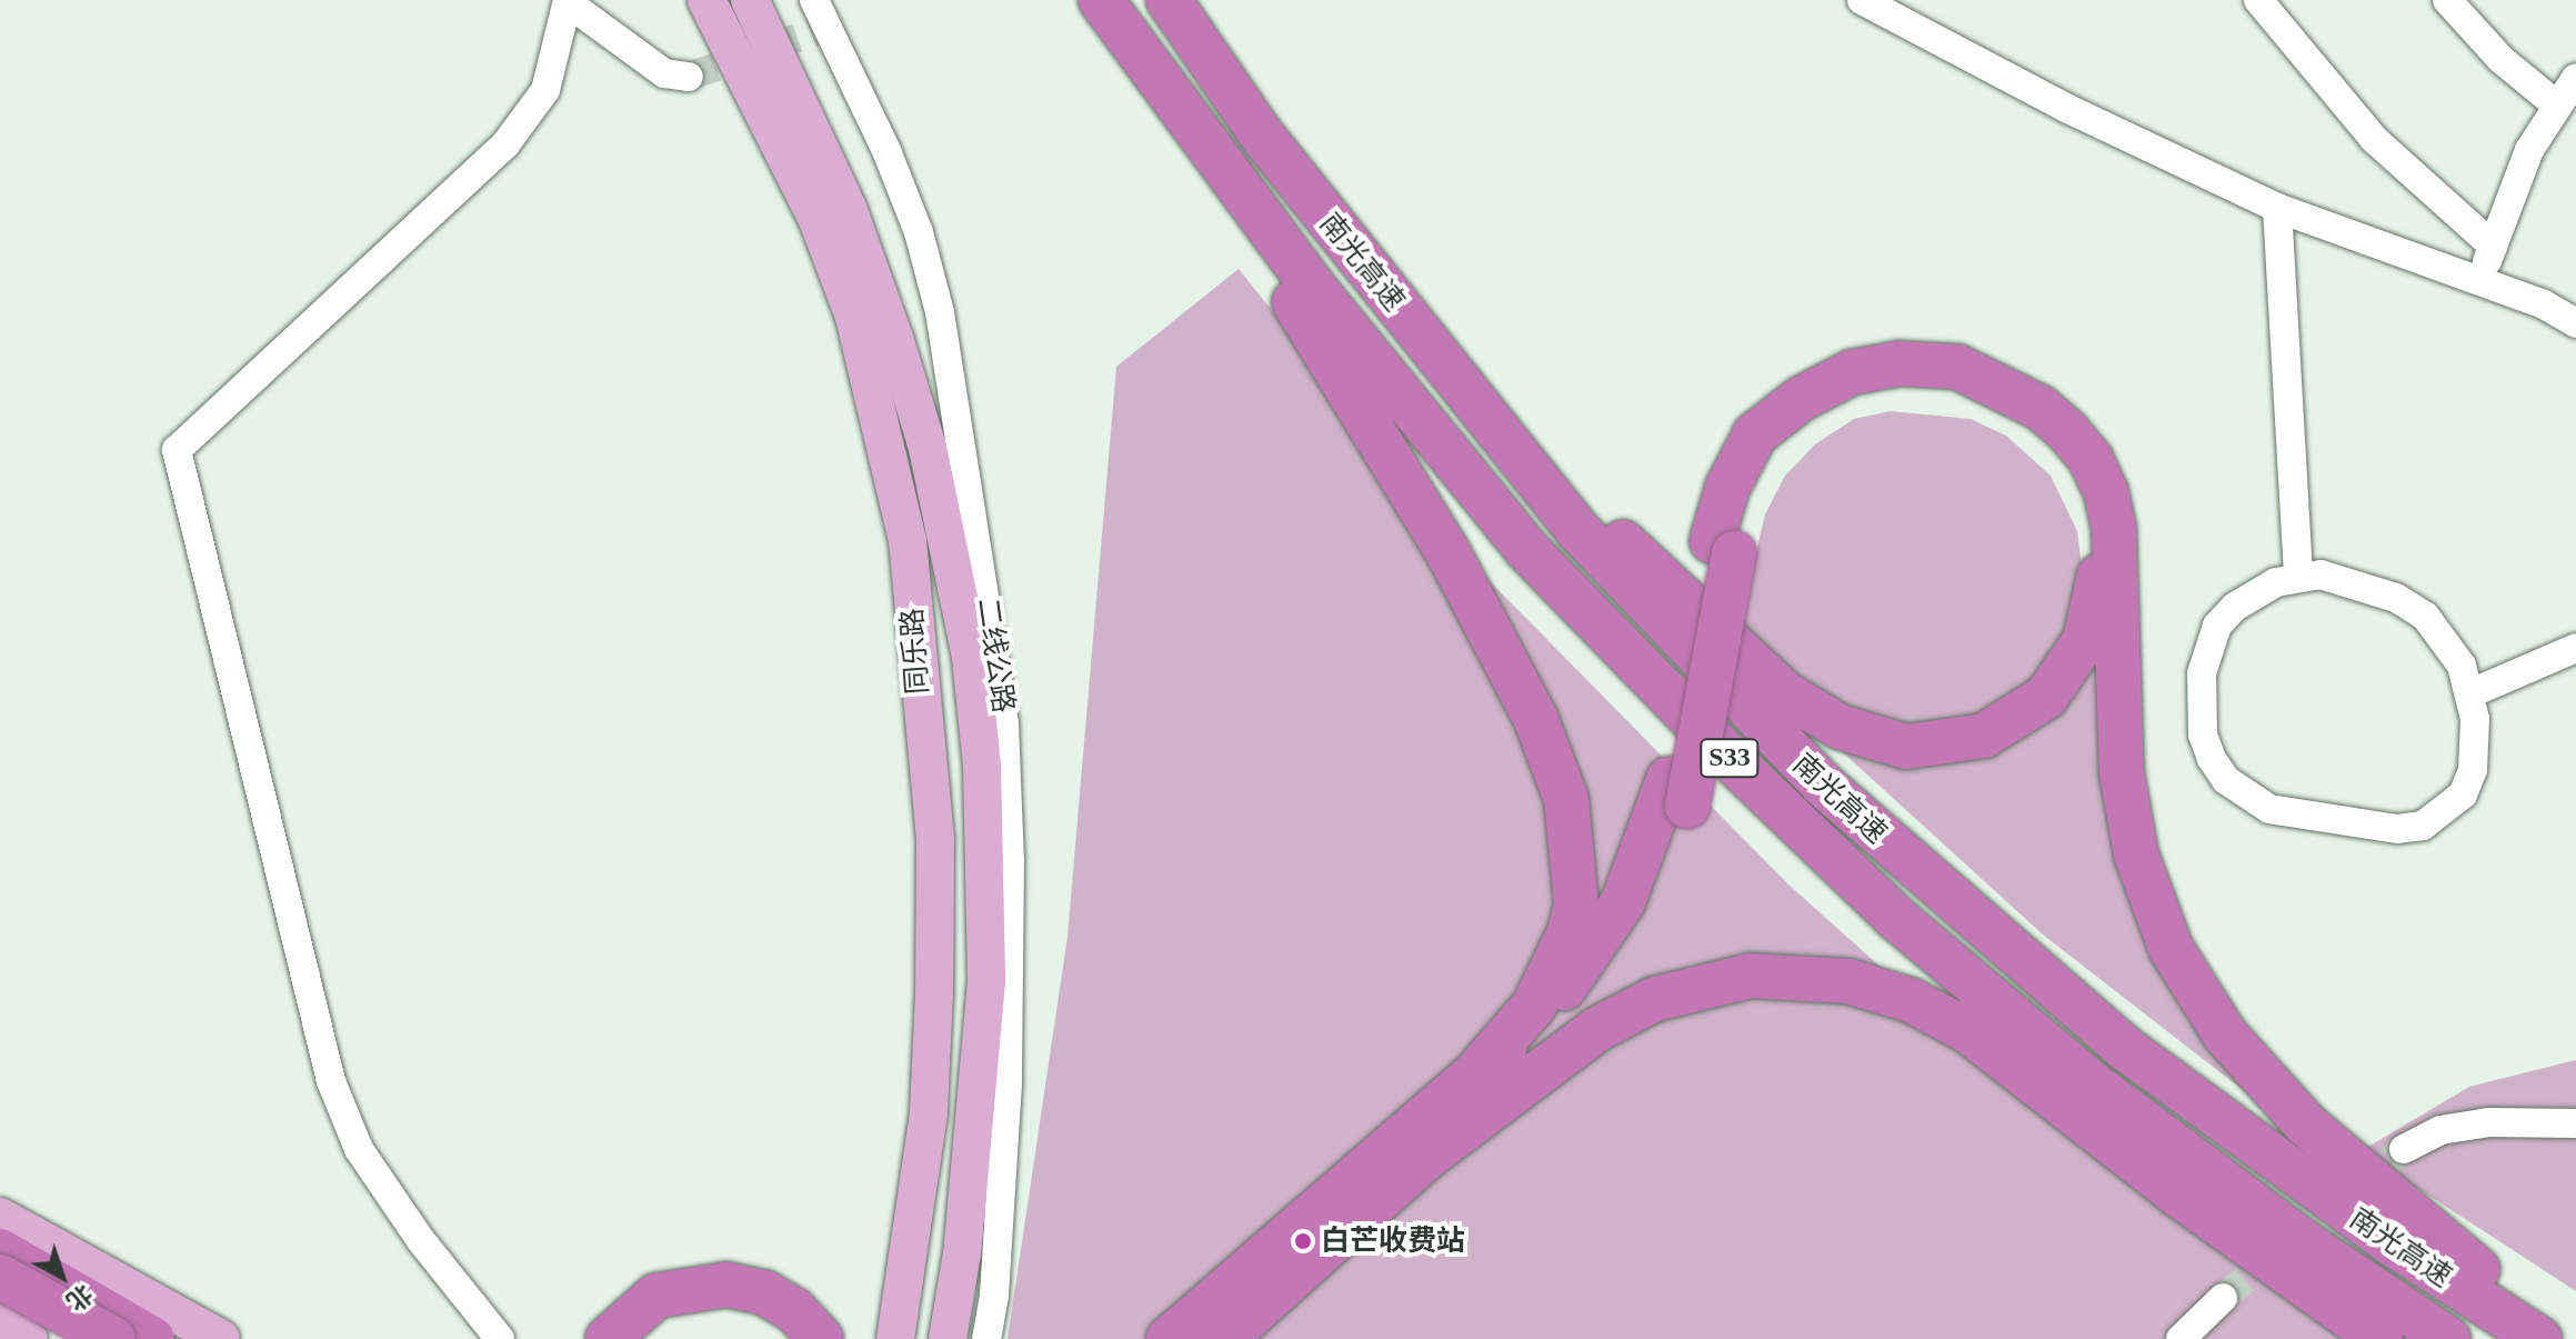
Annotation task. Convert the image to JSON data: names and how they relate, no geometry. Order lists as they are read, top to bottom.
{
  "streets": {
    "highway": ["南光高速", "S33"],
    "main road": ["同乐路"],
    "street": ["二线公路"]
  },
  "places": ["白芒收费站"],
  "north": "bottom right"
}
